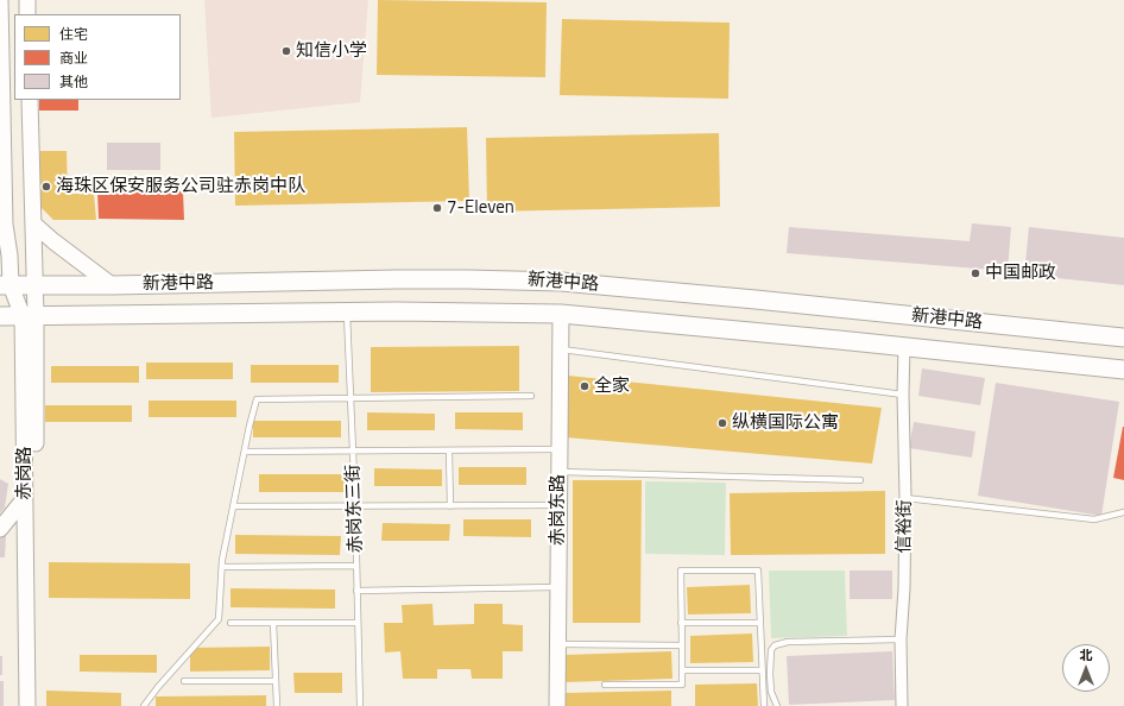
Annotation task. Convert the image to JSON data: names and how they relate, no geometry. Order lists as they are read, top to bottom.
{
  "streets": {
    "main road": ["新港中路", "赤岗路", "赤岗东路"],
    "street": ["信裕街"],
    "lane": ["赤岗东三街"]
  },
  "crossings": [
    ["新港中路", "赤岗路"],
    ["新港中路", "赤岗东三街"],
    ["新港中路", "赤岗东路"],
    ["新港中路", "信裕街"]
  ],
  "places": [
    "知信小学",
    "海珠区保安服务公司驻赤岗中队",
    "7-Eleven",
    "中国邮政",
    "全家",
    "纵横国际公寓"
  ],
  "legend": ["住宅", "商业", "其他"],
  "north": "top"
}
